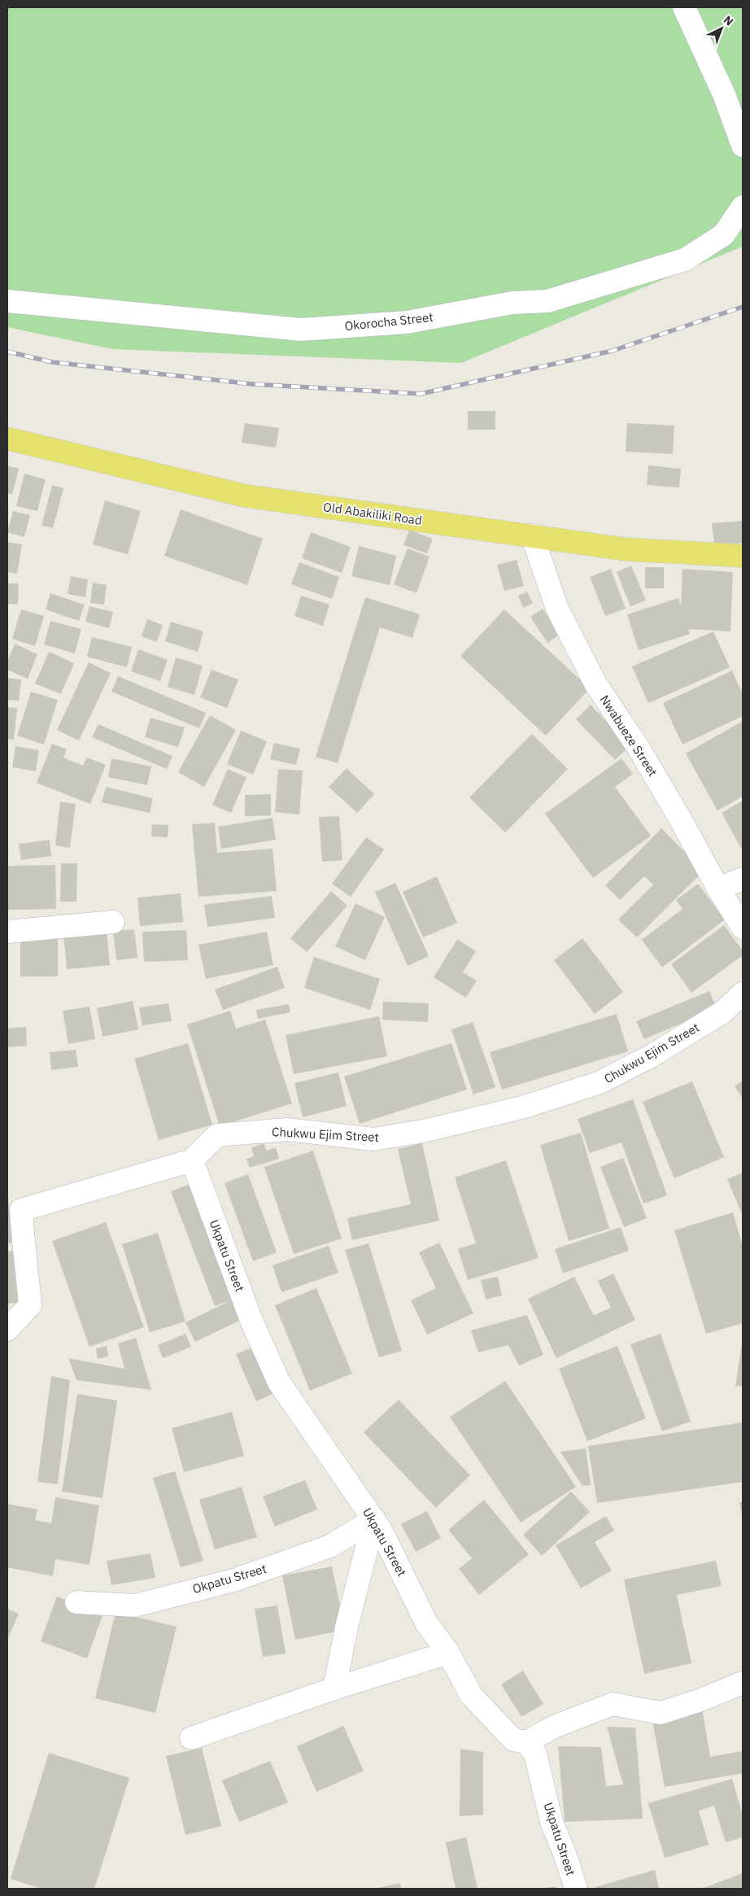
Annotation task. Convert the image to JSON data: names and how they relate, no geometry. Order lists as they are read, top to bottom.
{
  "streets": {
    "main road": ["Old Abakiliki Road"],
    "street": [
      "Okorocha Street",
      "Nwabueze Street",
      "Chukwu Ejim Street",
      "Ukpatu Street",
      "Okpatu Street"
    ]
  },
  "crossings": [
    ["Old Abakiliki Road", "Nwabueze Street"],
    ["Chukwu Ejim Street", "Ukpatu Street"],
    ["Ukpatu Street", "Okpatu Street"]
  ],
  "north": "top right"
}
